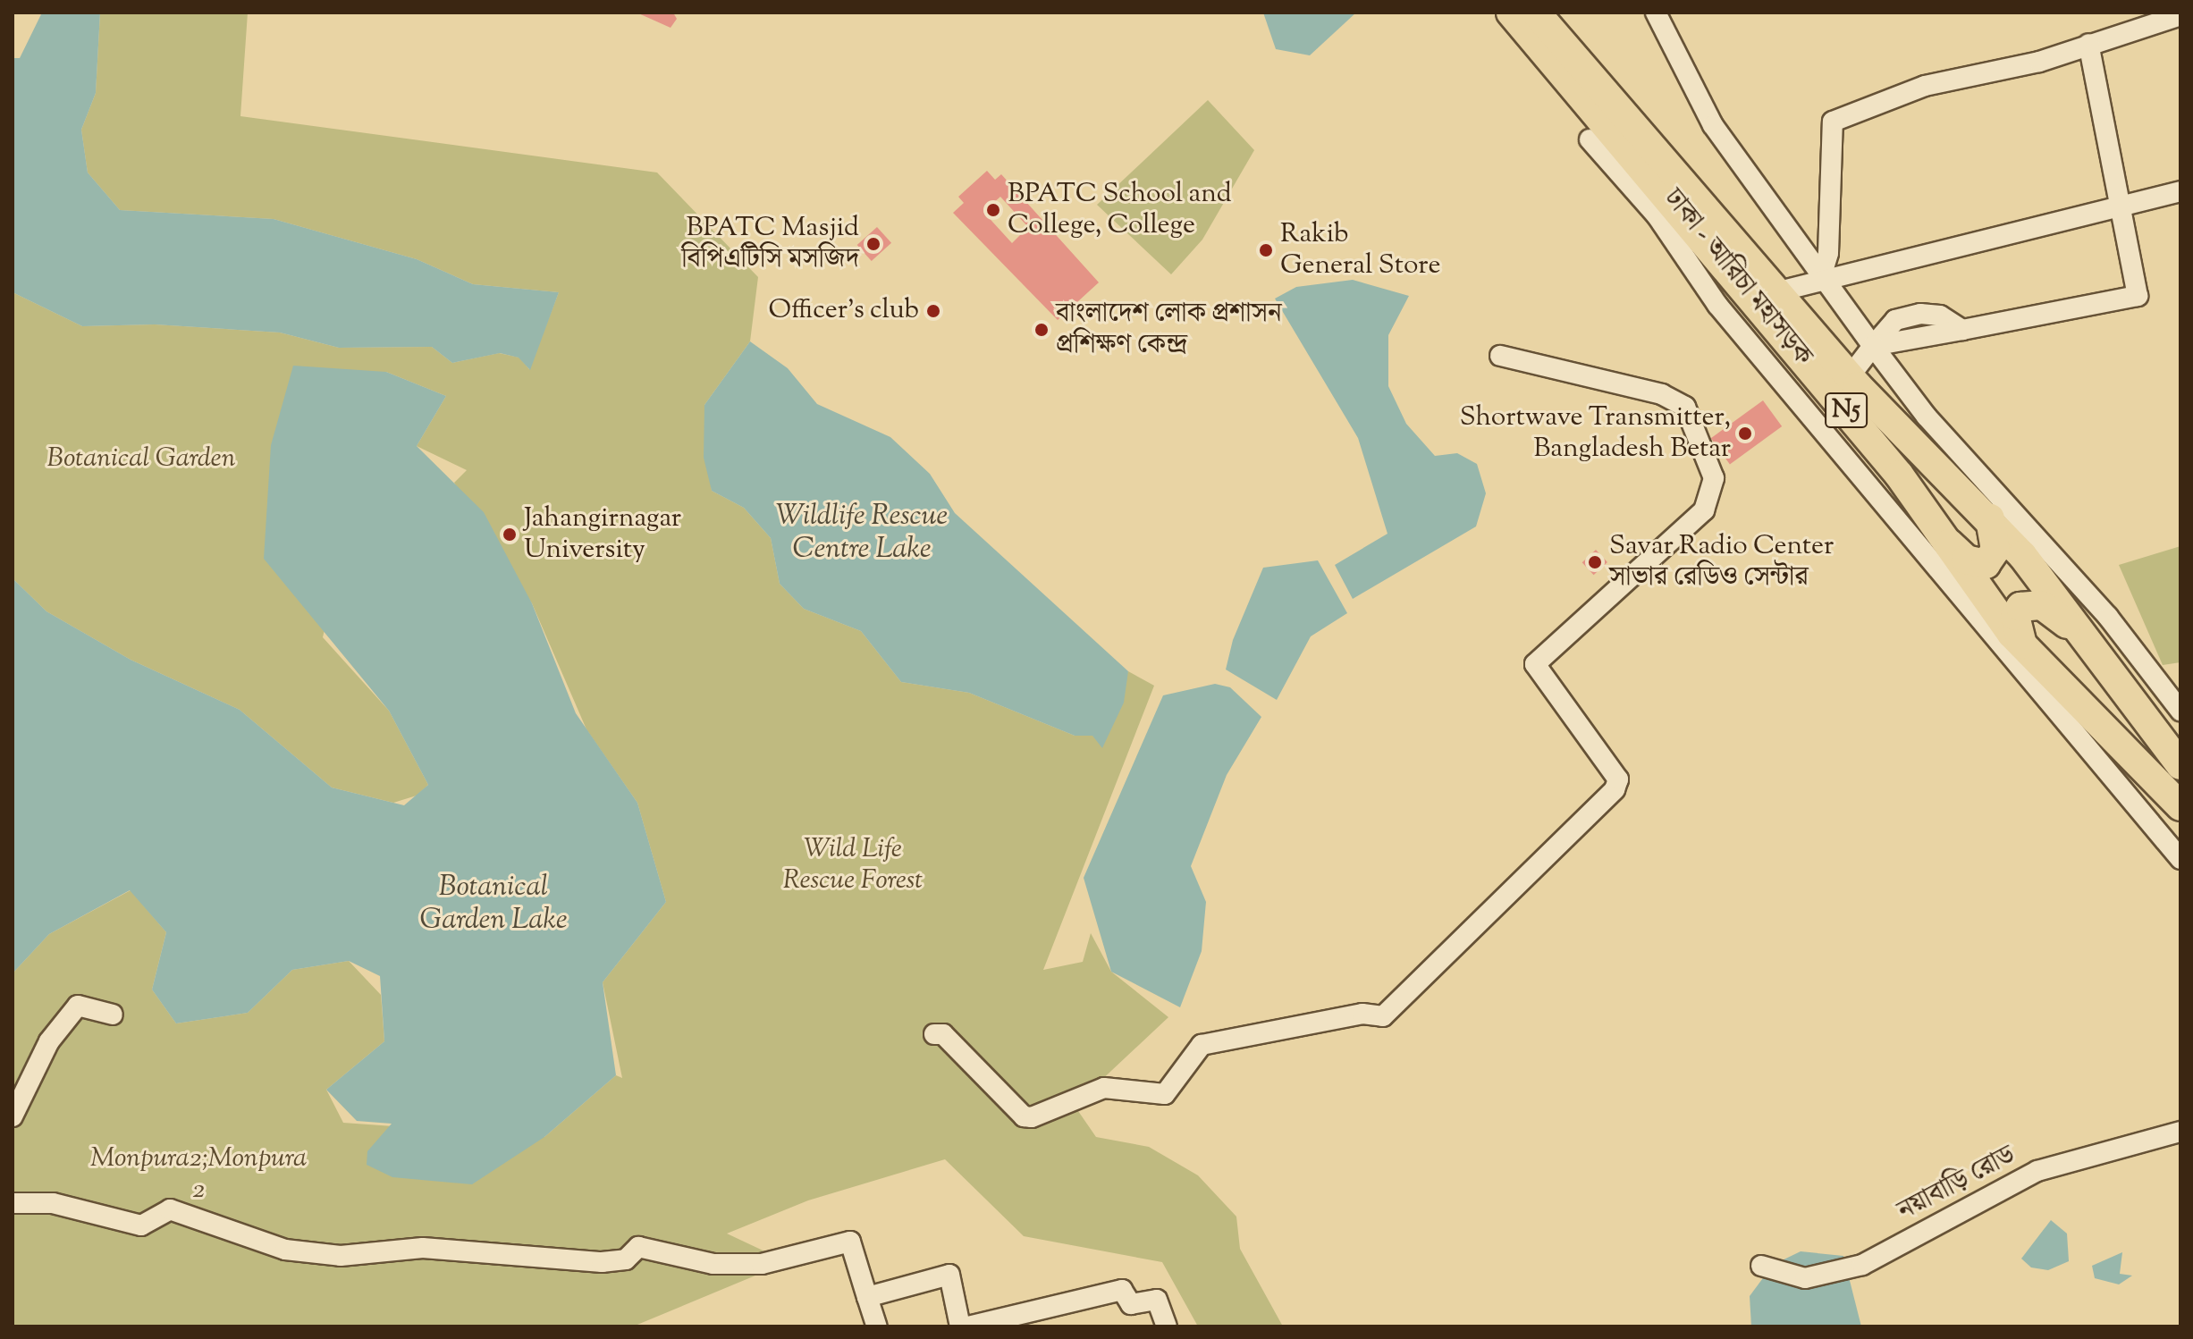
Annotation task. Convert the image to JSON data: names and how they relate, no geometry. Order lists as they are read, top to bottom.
{
  "streets": {
    "highway": ["ঢাকা - আরিচা মহাসড়ক", "N5"],
    "street": ["নয়াবাড়ি রোড"]
  },
  "water": ["Wildlife Rescue Centre Lake", "Botanical Garden Lake"],
  "parks": ["Botanical Garden", "Wild Life Rescue Forest", "Monpura2;Monpura 2"],
  "places": [
    "BPATC School and College, College",
    "BPATC Masjid বিপিএটিসি মসজিদ",
    "Rakib General Store",
    "Officer's club",
    "বাংলাদেশ লোক প্রশাসন প্রশিক্ষণ কেন্দ্র",
    "Shortwave Transmitter, Bangladesh Betar",
    "Jahangirnagar University",
    "Savar Radio Center সাভার রেডিও সেন্টার"
  ]
}
